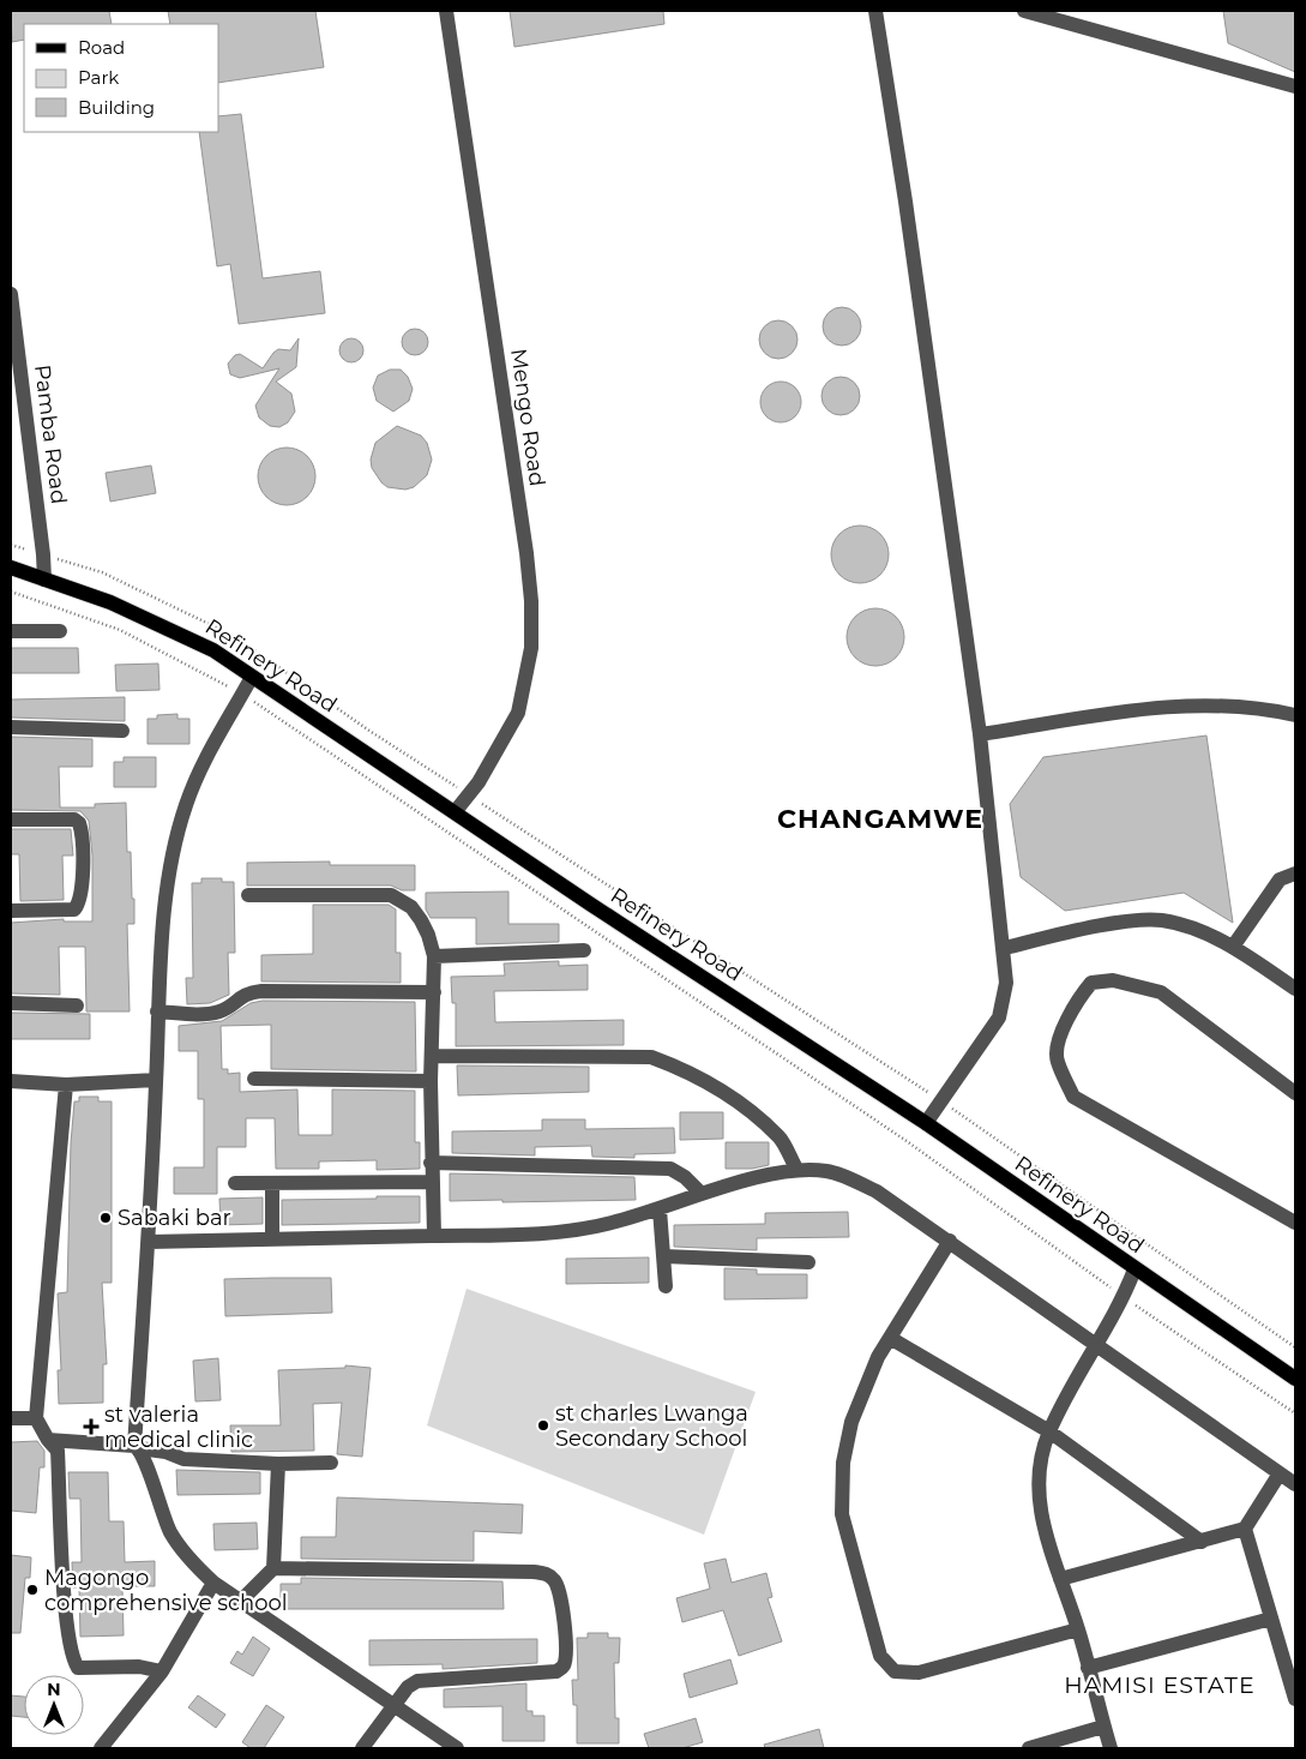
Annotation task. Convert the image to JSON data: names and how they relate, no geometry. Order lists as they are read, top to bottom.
{
  "streets": {
    "main road": ["Refinery Road"],
    "street": ["Mengo Road", "Pamba Road"]
  },
  "crossings": [
    ["Mengo Road", "Refinery Road"],
    ["Pamba Road", "Refinery Road"]
  ],
  "districts": ["CHANGAMWE", "HAMISI ESTATE"],
  "places": {
    "other": ["Sabaki bar", "st charles Lwanga Secondary School", "Magongo comprehensive school"],
    "health": ["st valeria medical clinic"]
  },
  "legend": ["Road", "Park", "Building"],
  "north": "top"
}
